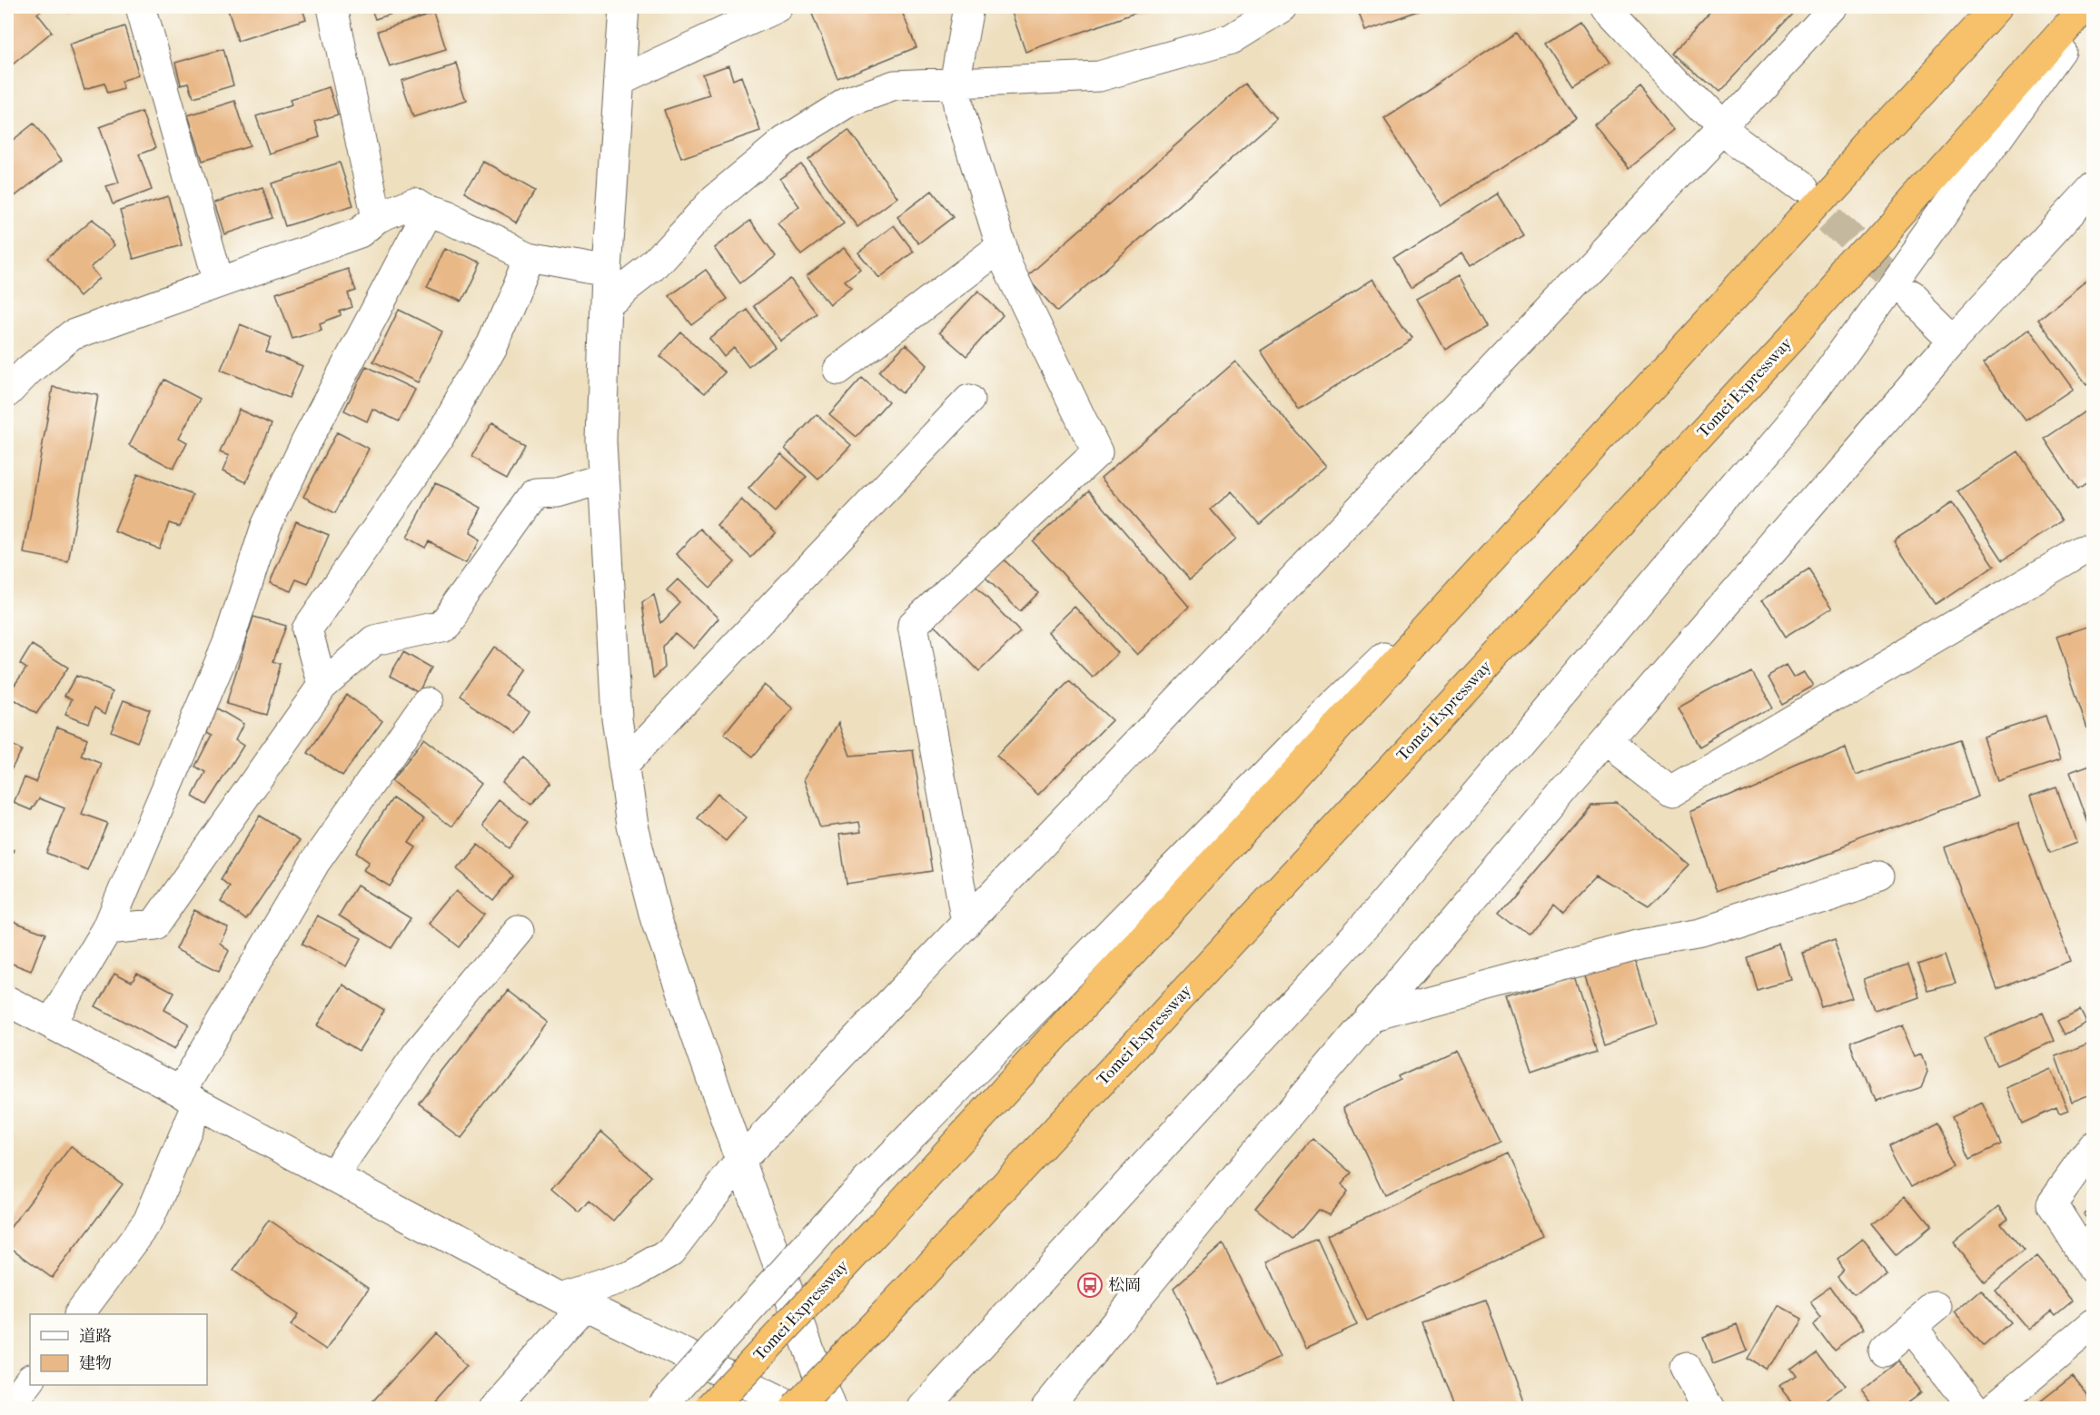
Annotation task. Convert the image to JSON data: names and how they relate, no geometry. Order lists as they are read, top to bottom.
{
  "streets": {
    "highway": ["Tomei Expressway"]
  },
  "places": {
    "bus stop": ["松岡"]
  },
  "legend": ["道路", "建物"]
}
